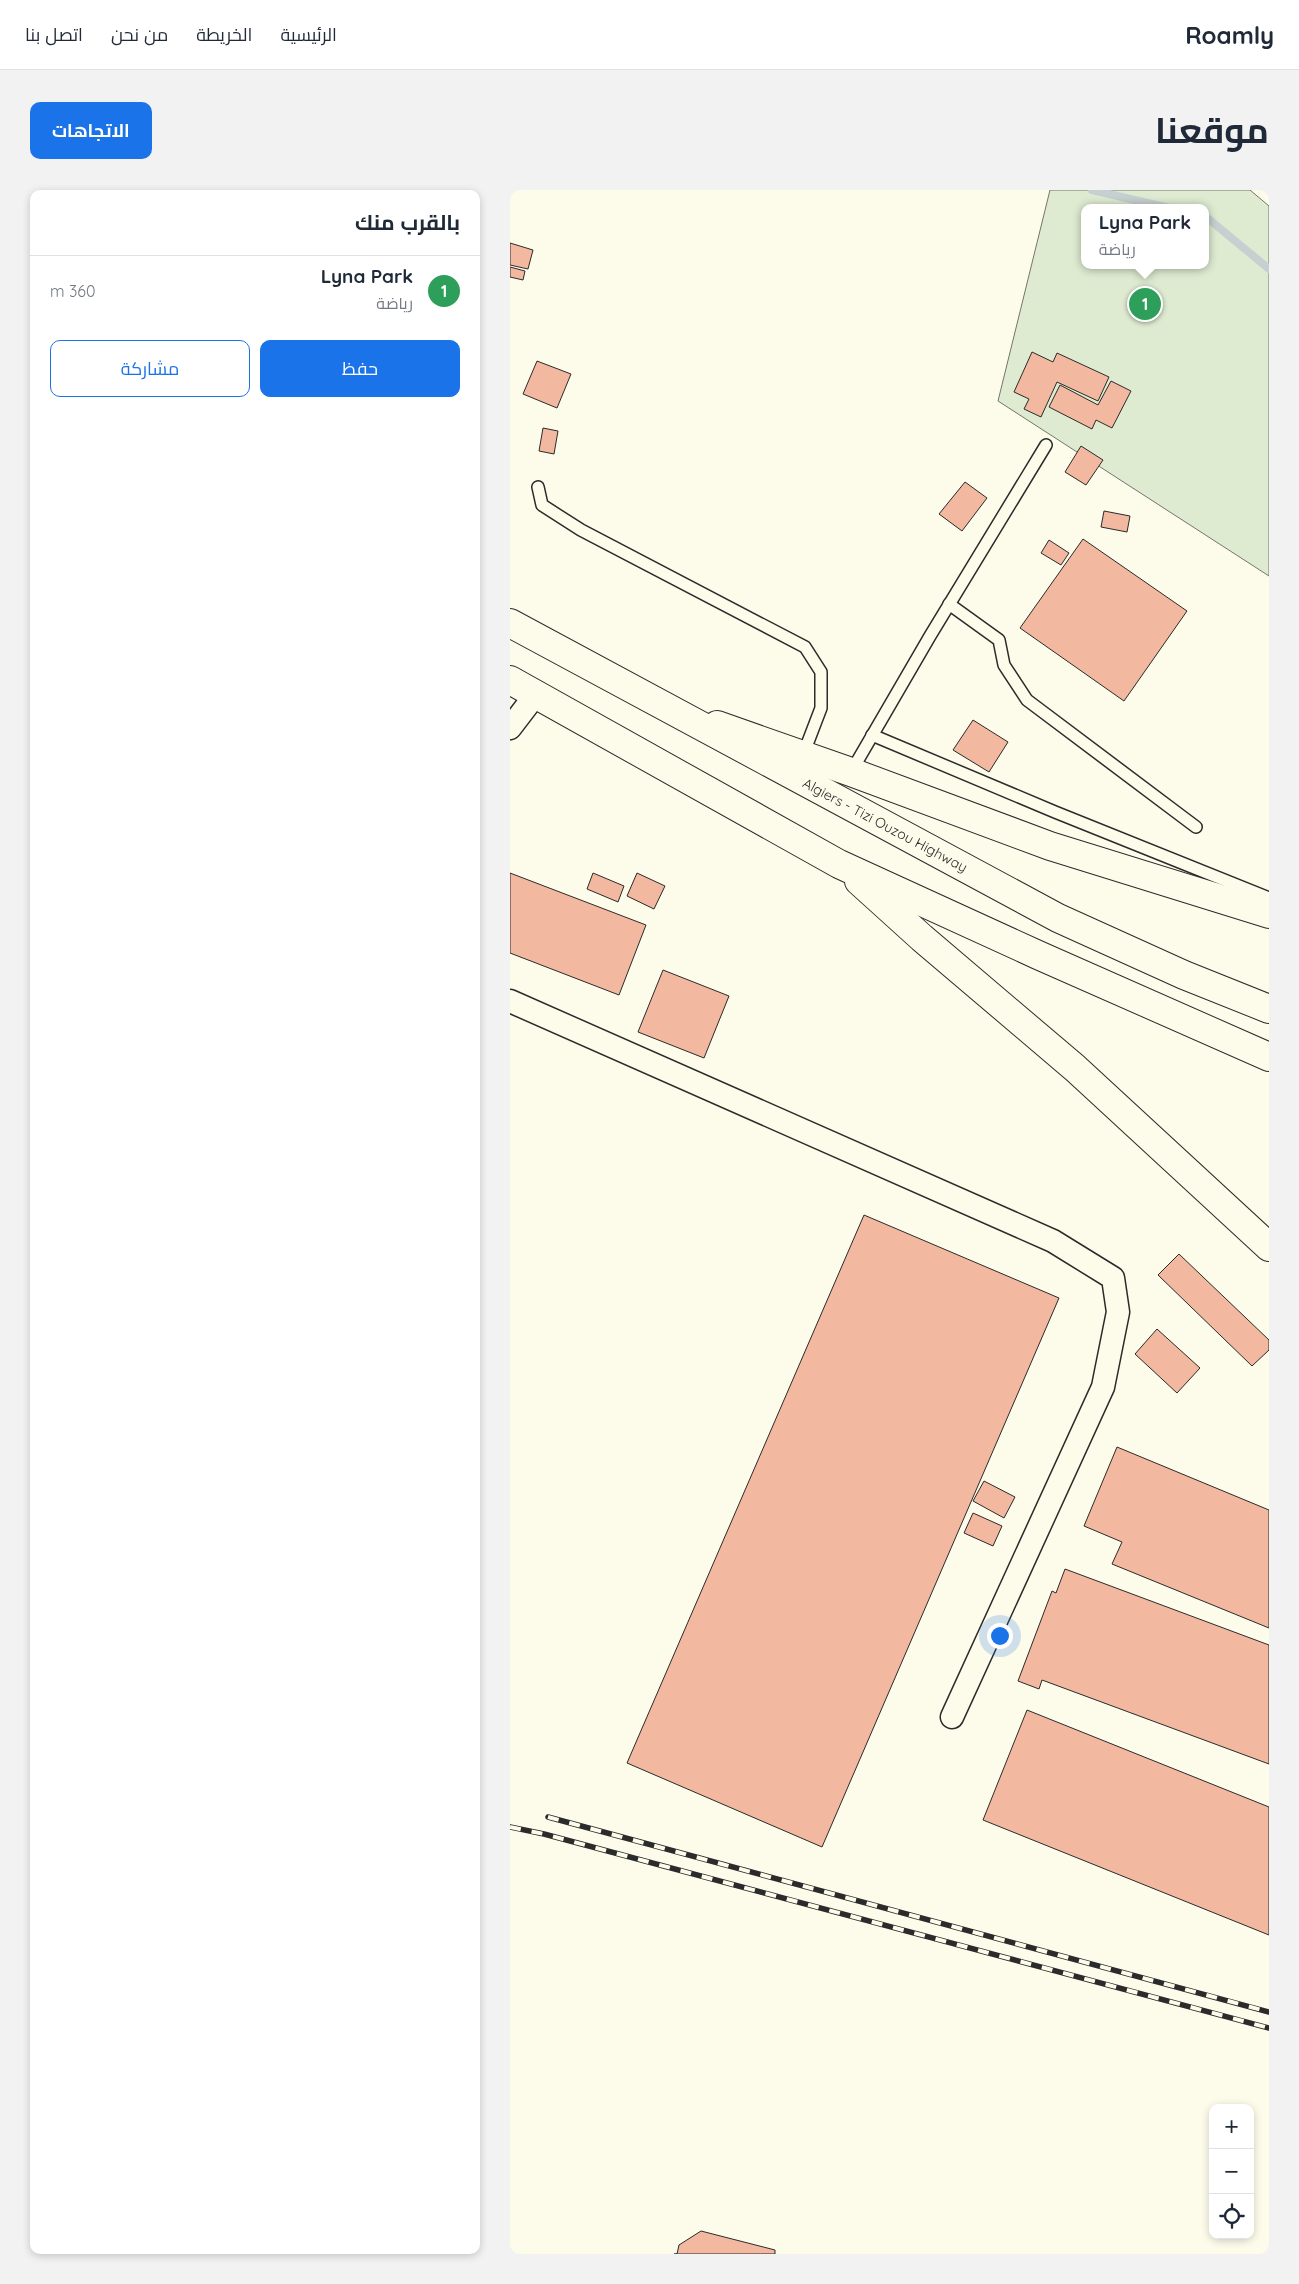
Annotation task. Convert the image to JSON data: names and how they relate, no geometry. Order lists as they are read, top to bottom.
{
  "streets": {
    "main road": ["Algiers - Tizi Ouzou Highway"]
  },
  "page": {
    "header": "Roamly",
    "nav": [
      "الرئيسية",
      "الخريطة",
      "من نحن",
      "اتصل بنا"
    ],
    "title": "موقعنا",
    "buttons": [
      "الاتجاهات",
      ["حفظ", "مشاركة"]
    ],
    "heading": "بالقرب منك",
    "popup": ["Lyna Park", "رياضة"],
    "list": [
      {
        "mark": "1",
        "name": "Lyna Park",
        "note": "رياضة",
        "value": "360 m"
      }
    ],
    "pins": "1",
    "map_buttons": ["+", "−"]
  }
}
